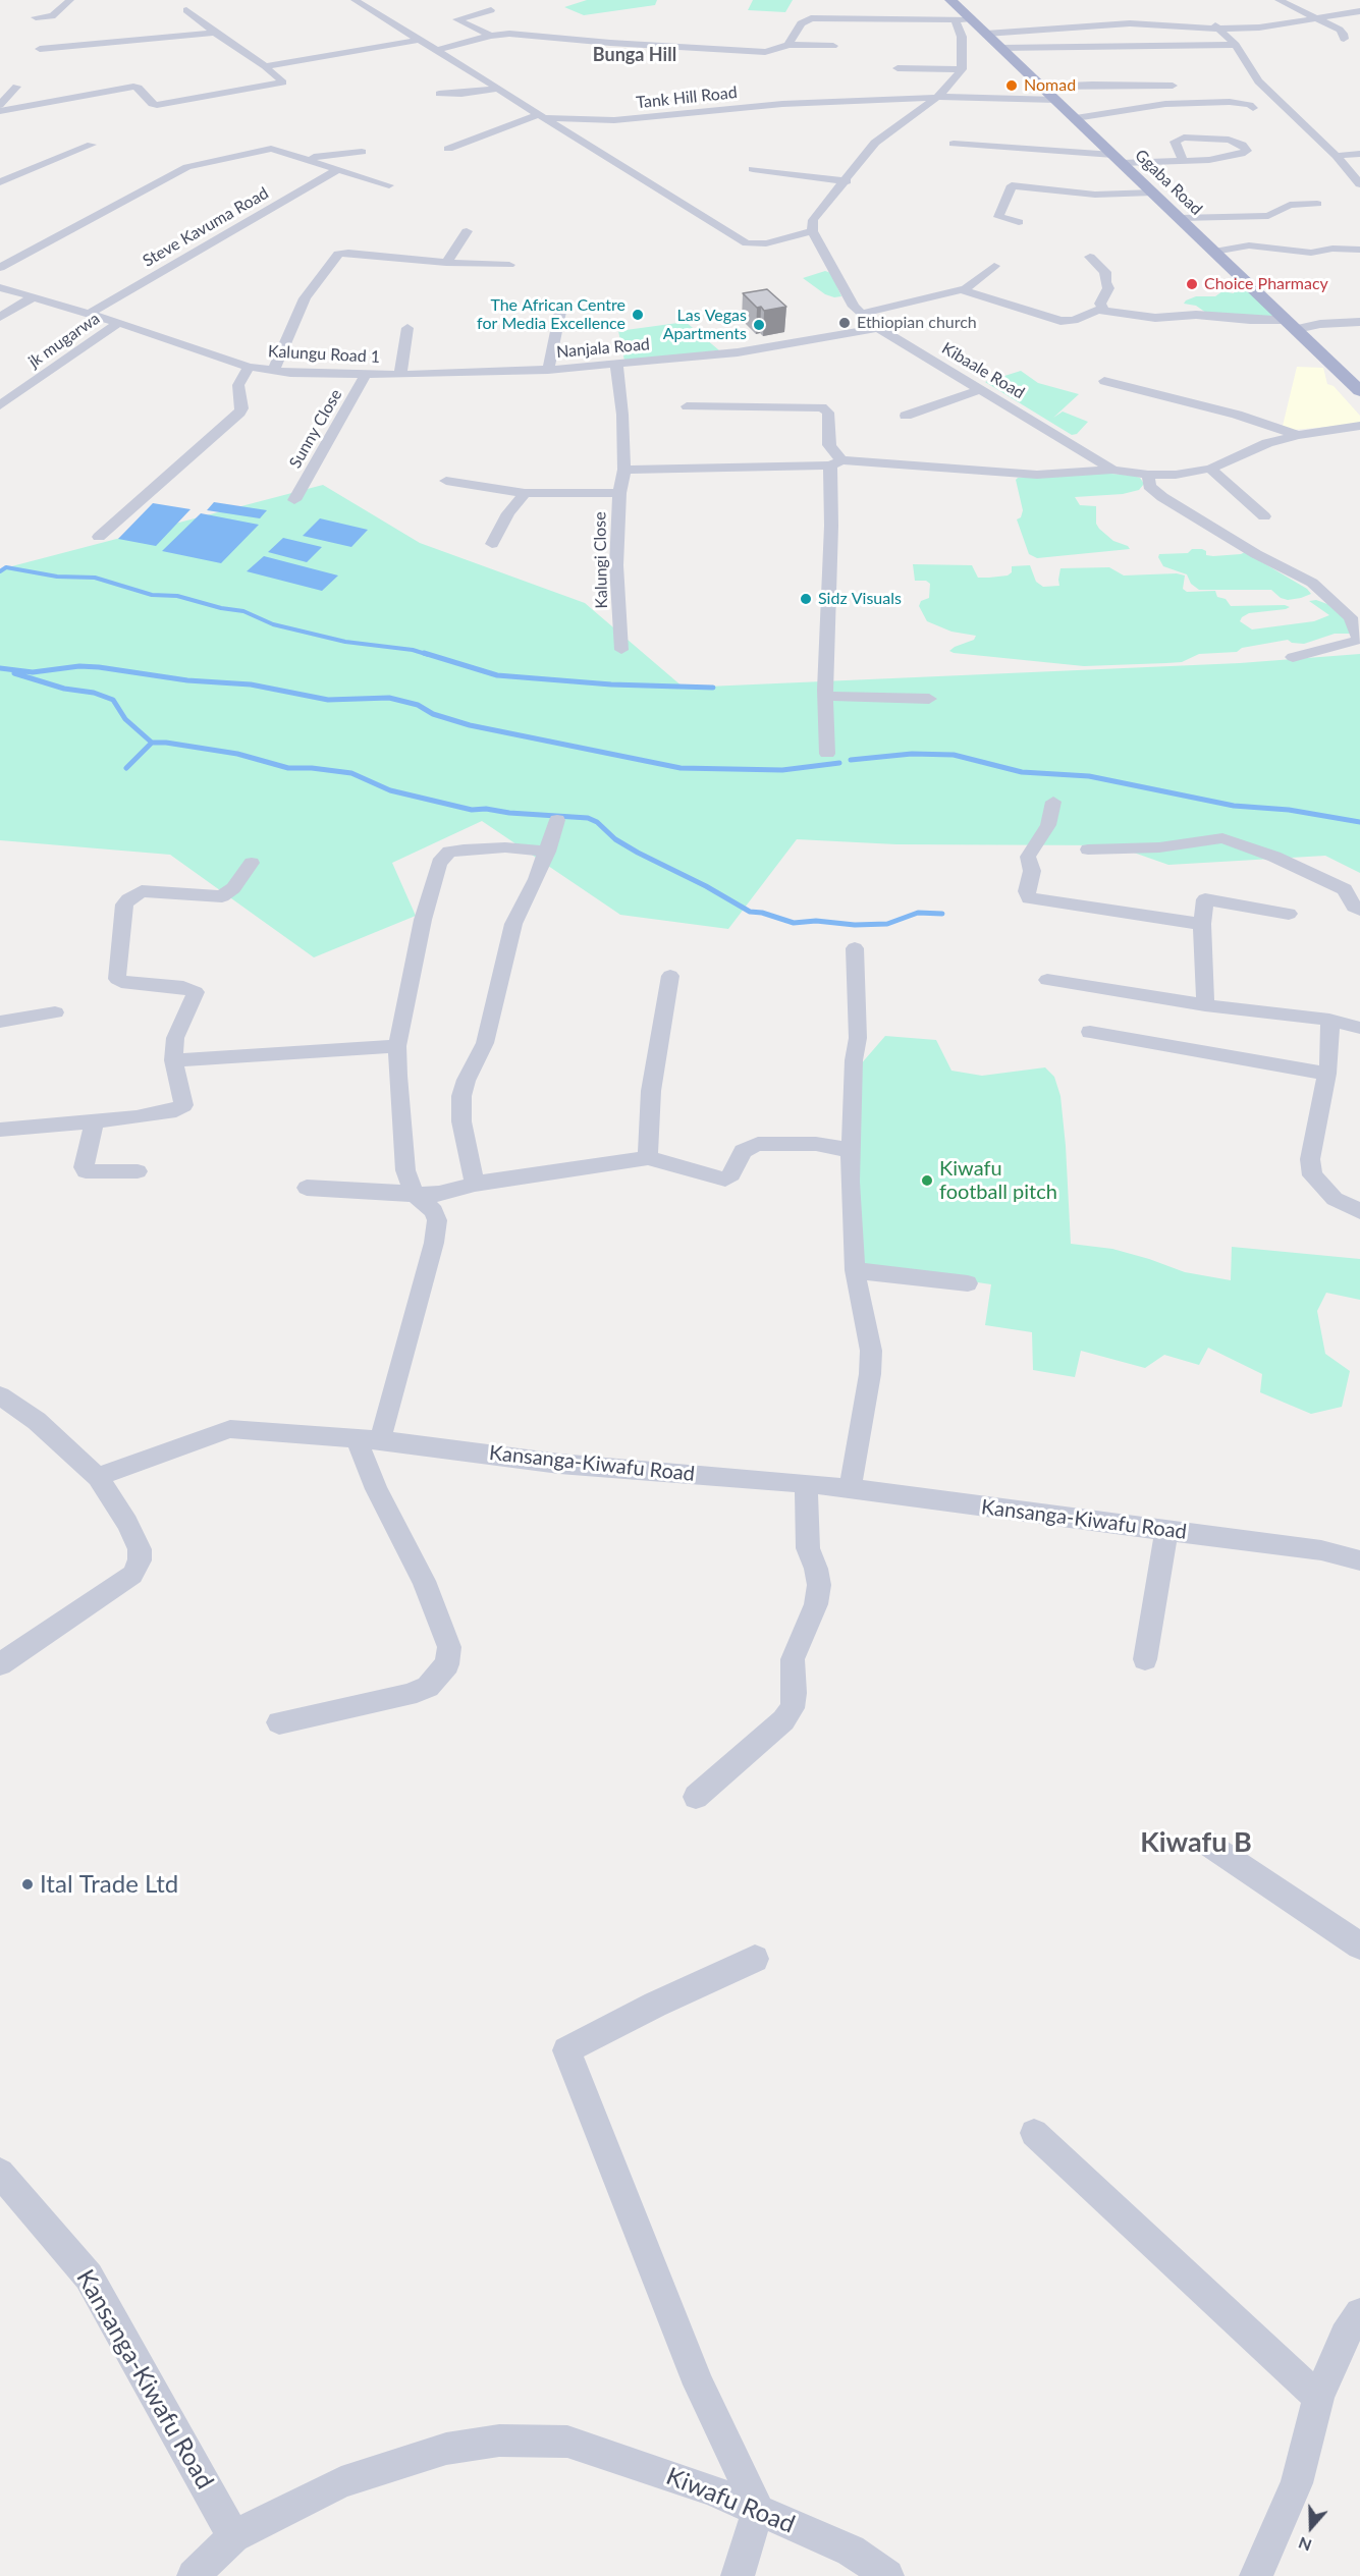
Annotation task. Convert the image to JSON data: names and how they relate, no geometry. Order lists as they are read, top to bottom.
{
  "streets": {
    "main road": ["Ggaba Road"],
    "street": [
      "Tank Hill Road",
      "Steve Kavuma Road",
      "jk mugarwa",
      "Nanjala Road",
      "Kalungu Road 1",
      "Kibaale Road",
      "Sunny Close",
      "Kalungi Close",
      "Kansanga-Kiwafu Road",
      "Kiwafu Road"
    ]
  },
  "crossings": [
    ["Tank Hill Road", "Ggaba Road"],
    ["Steve Kavuma Road", "Kalungu Road 1"],
    ["jk mugarwa", "Kalungu Road 1"],
    ["Nanjala Road", "Kalungu Road 1"],
    ["Nanjala Road", "Kibaale Road"],
    ["Nanjala Road", "Kalungi Close"],
    ["Kalungu Road 1", "Sunny Close"],
    ["Kansanga-Kiwafu Road", "Kiwafu Road"]
  ],
  "districts": ["Bunga Hill", "Kiwafu B"],
  "places": [
    "Nomad",
    "Choice Pharmacy",
    "The African Centre for Media Excellence",
    "Ethiopian church",
    "Las Vegas Apartments",
    "Sidz Visuals",
    "Kiwafu football pitch",
    "Ital Trade Ltd"
  ],
  "north": "bottom"
}
